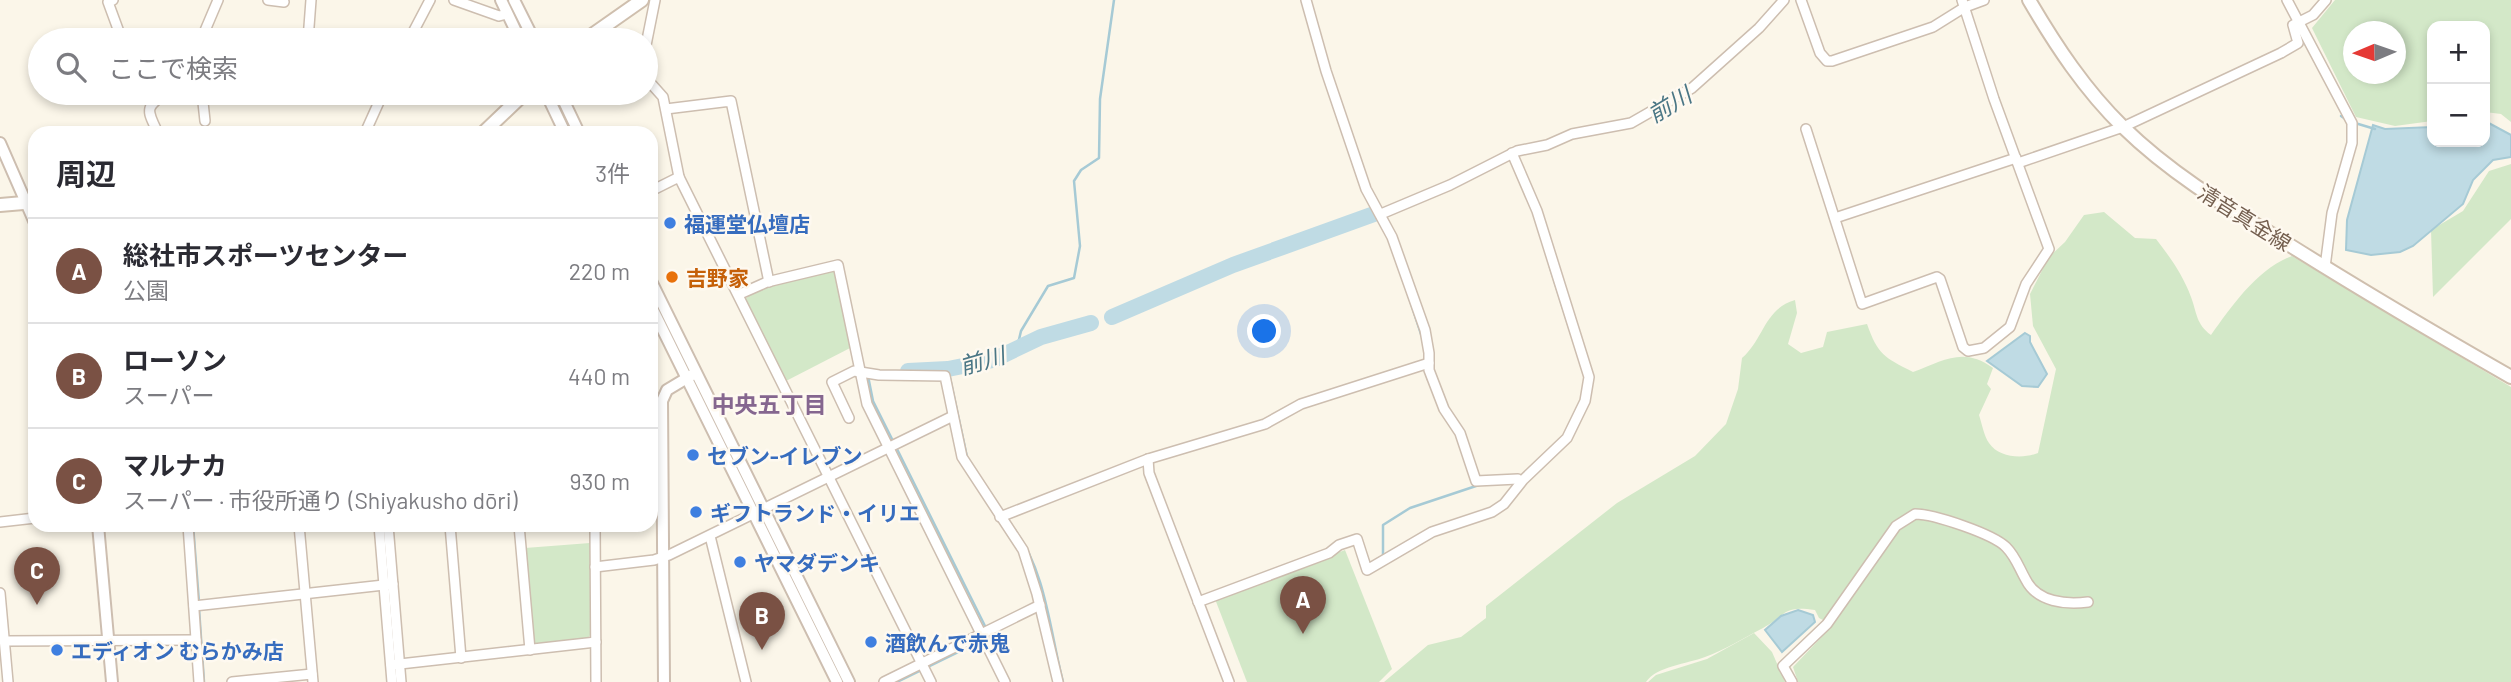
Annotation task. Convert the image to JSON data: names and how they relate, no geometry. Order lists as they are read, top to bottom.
{
  "streets": {
    "main road": ["清音真金線"]
  },
  "districts": ["中央五丁目"],
  "water": ["前川"],
  "places": [
    "福運堂仏壇店",
    "吉野家",
    "セブン-イレブン",
    "ギフトランド・イリエ",
    "ヤマダデンキ",
    "酒飲んで赤鬼",
    "エディオン むらかみ店"
  ],
  "north": "left",
  "page": {
    "map_buttons": ["+", "−"],
    "search": "ここで検索",
    "heading": ["周辺", "3件"],
    "list": [
      {
        "mark": "A",
        "name": "総社市スポーツセンター",
        "note": "公園",
        "value": "220 m"
      },
      {
        "mark": "B",
        "name": "ローソン",
        "note": "スーパー",
        "value": "440 m"
      },
      {
        "mark": "C",
        "name": "マルナカ",
        "note": "スーパー · 市役所通り (Shiyakusho dōri)",
        "value": "930 m"
      }
    ],
    "pins": ["C", "A", "B"]
  }
}
